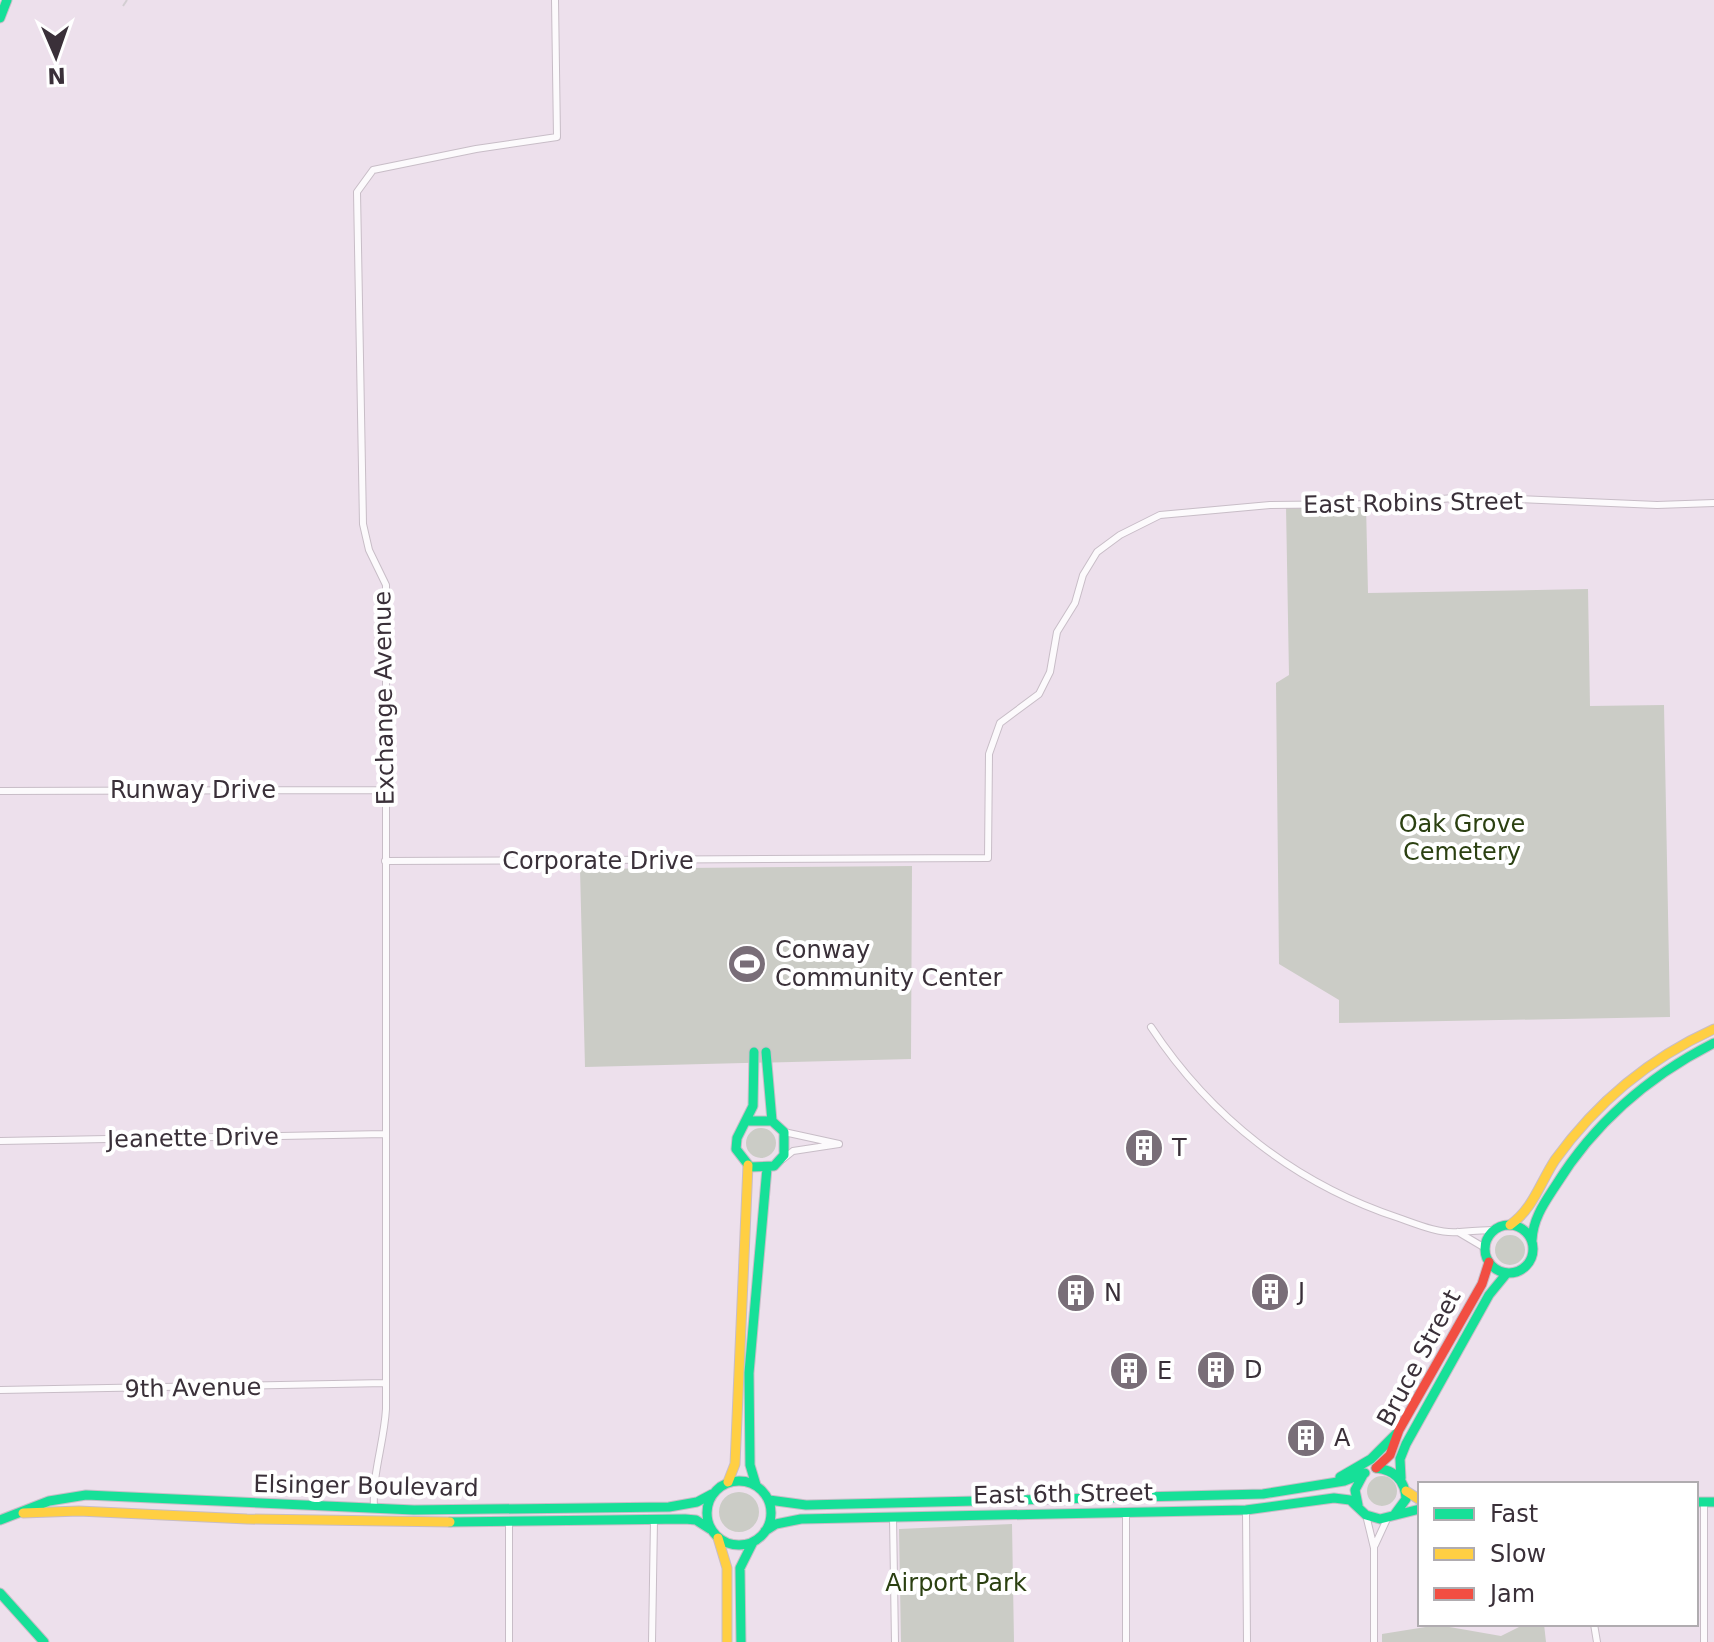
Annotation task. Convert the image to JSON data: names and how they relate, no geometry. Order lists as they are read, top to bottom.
{
  "streets": {
    "main road": ["Bruce Street", "Elsinger Boulevard", "East 6th Street"],
    "street": [
      "East Robins Street",
      "Exchange Avenue",
      "Runway Drive",
      "Corporate Drive",
      "Jeanette Drive",
      "9th Avenue"
    ]
  },
  "crossings": [
    ["East Robins Street", "Corporate Drive"],
    ["Exchange Avenue", "Runway Drive"],
    ["Exchange Avenue", "Corporate Drive"],
    ["Exchange Avenue", "Jeanette Drive"],
    ["Bruce Street", "East 6th Street"],
    ["Elsinger Boulevard", "East 6th Street"]
  ],
  "parks": ["Oak Grove Cemetery", "Airport Park"],
  "places": {
    "sports": ["Conway Community Center"],
    "building": [
      "T",
      "J",
      "N",
      "D",
      "E",
      "A"
    ]
  },
  "legend": ["Fast", "Slow", "Jam"],
  "north": "bottom"
}
